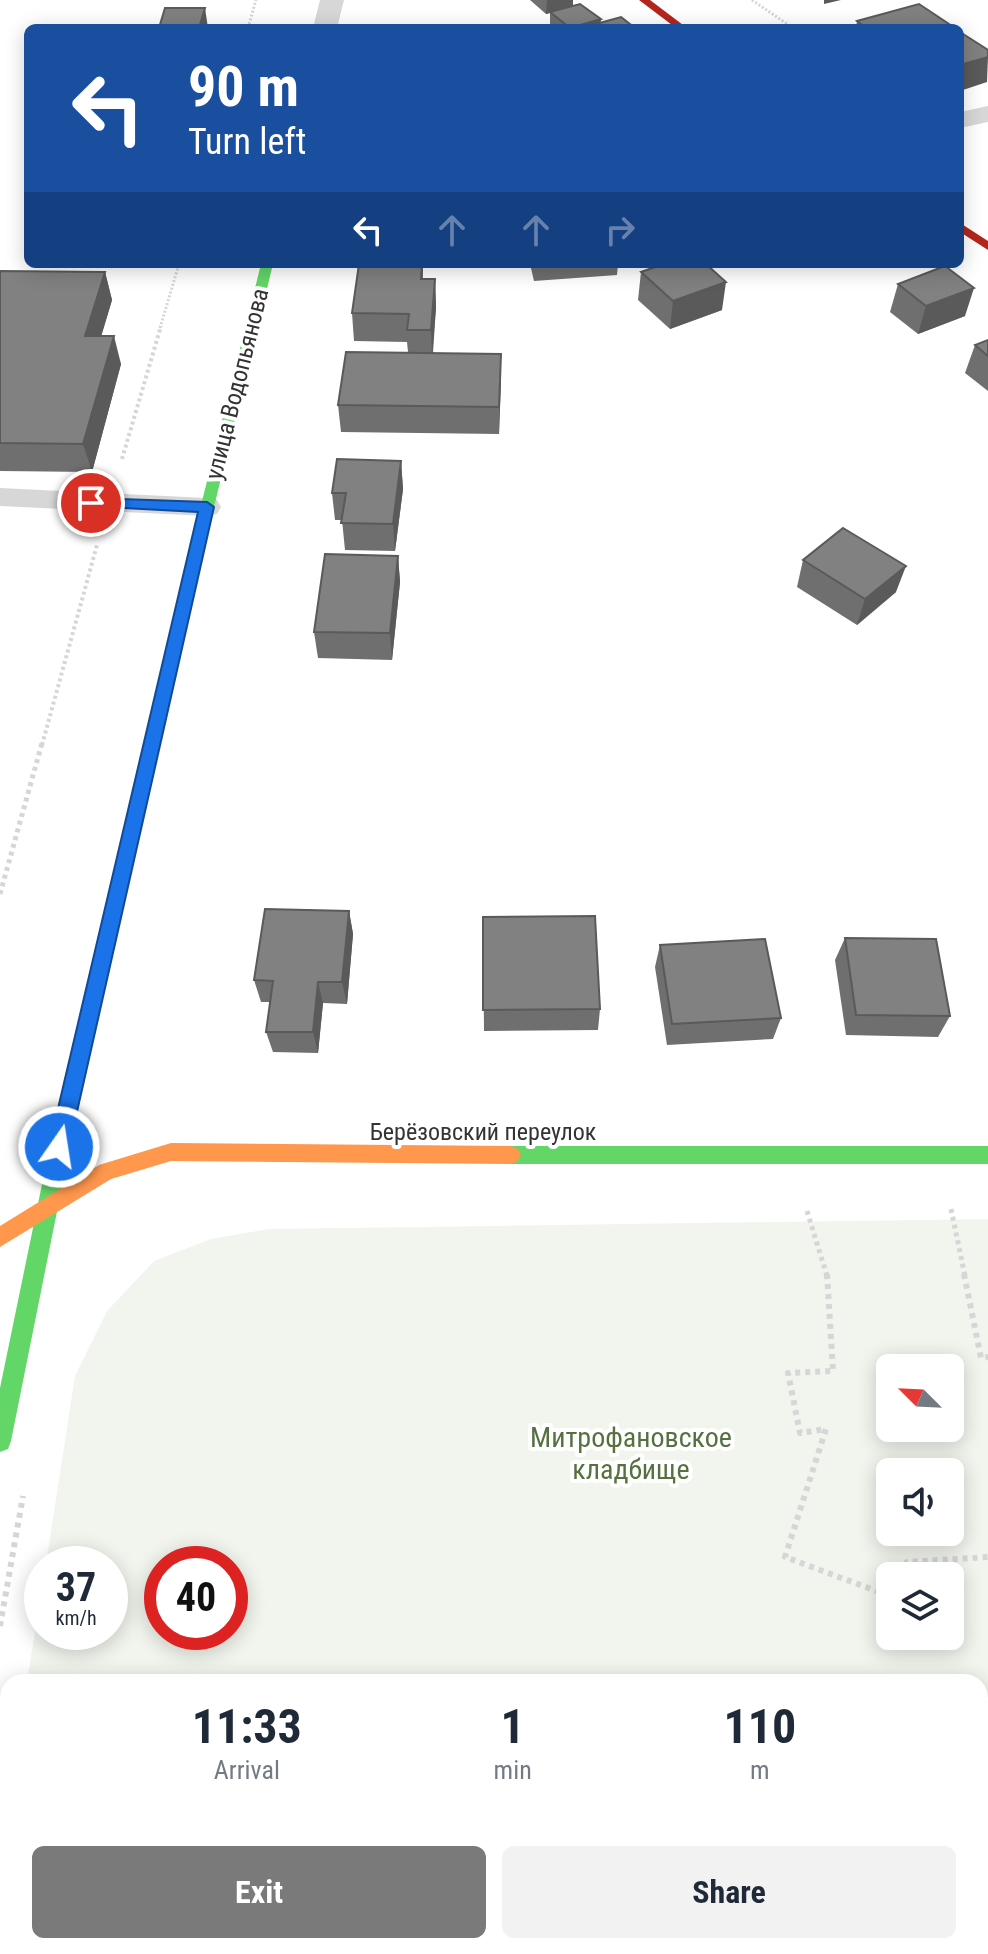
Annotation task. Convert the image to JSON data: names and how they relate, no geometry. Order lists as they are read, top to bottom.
{
  "streets": {
    "street": ["улица Водопьянова", "Берёзовский переулок"]
  },
  "crossings": [
    ["улица Водопьянова", "Берёзовский переулок"]
  ],
  "parks": ["Митрофановское кладбище"],
  "north": "top left",
  "page": {
    "turn": ["90 m", "Turn left"],
    "speed": "37 km/h",
    "limit": "40",
    "eta": [
      "11:33",
      "Arrival",
      "1",
      "min",
      "110",
      "m"
    ],
    "buttons": ["Exit", "Share"]
  }
}
